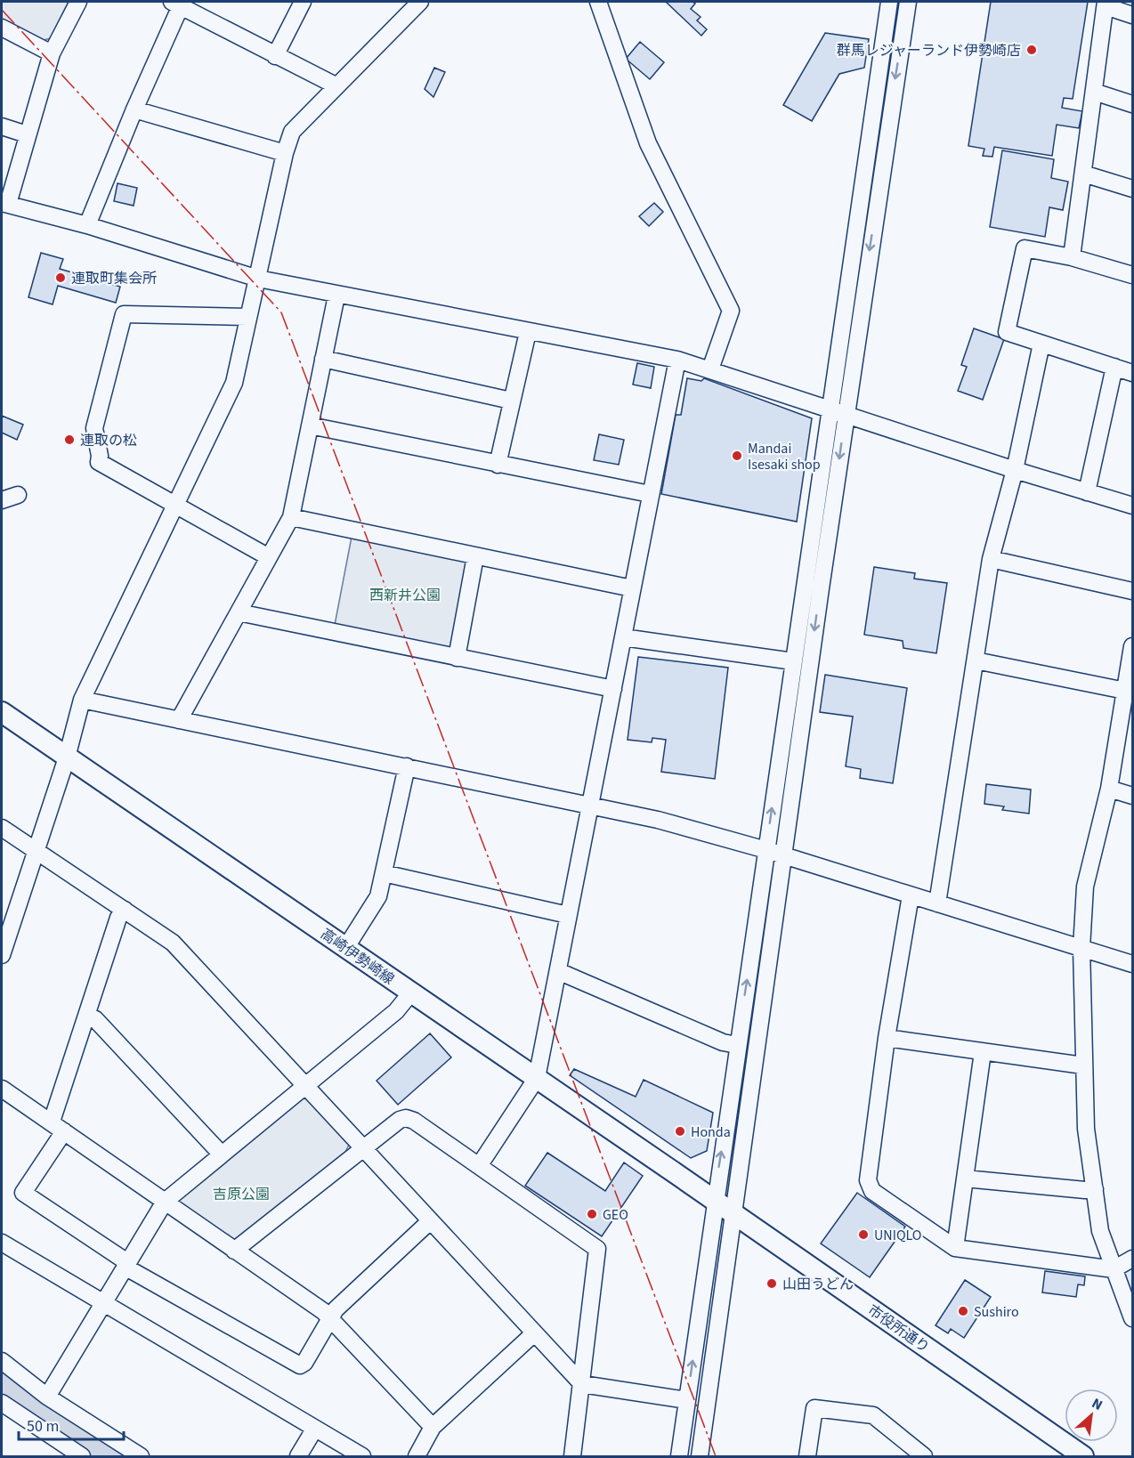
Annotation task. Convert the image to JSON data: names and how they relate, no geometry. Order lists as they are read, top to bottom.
{
  "streets": {
    "main road": ["高崎伊勢崎線", "市役所通り"]
  },
  "crossings": [
    ["高崎伊勢崎線", "市役所通り"]
  ],
  "parks": ["西新井公園", "吉原公園"],
  "places": [
    "群馬レジャーランド伊勢崎店",
    "連取町集会所",
    "連取の松",
    "Mandai Isesaki shop",
    "Honda",
    "GEO",
    "UNIQLO",
    "山田うどん",
    "Sushiro"
  ],
  "scale_bar": "50 m",
  "north": "top right"
}
